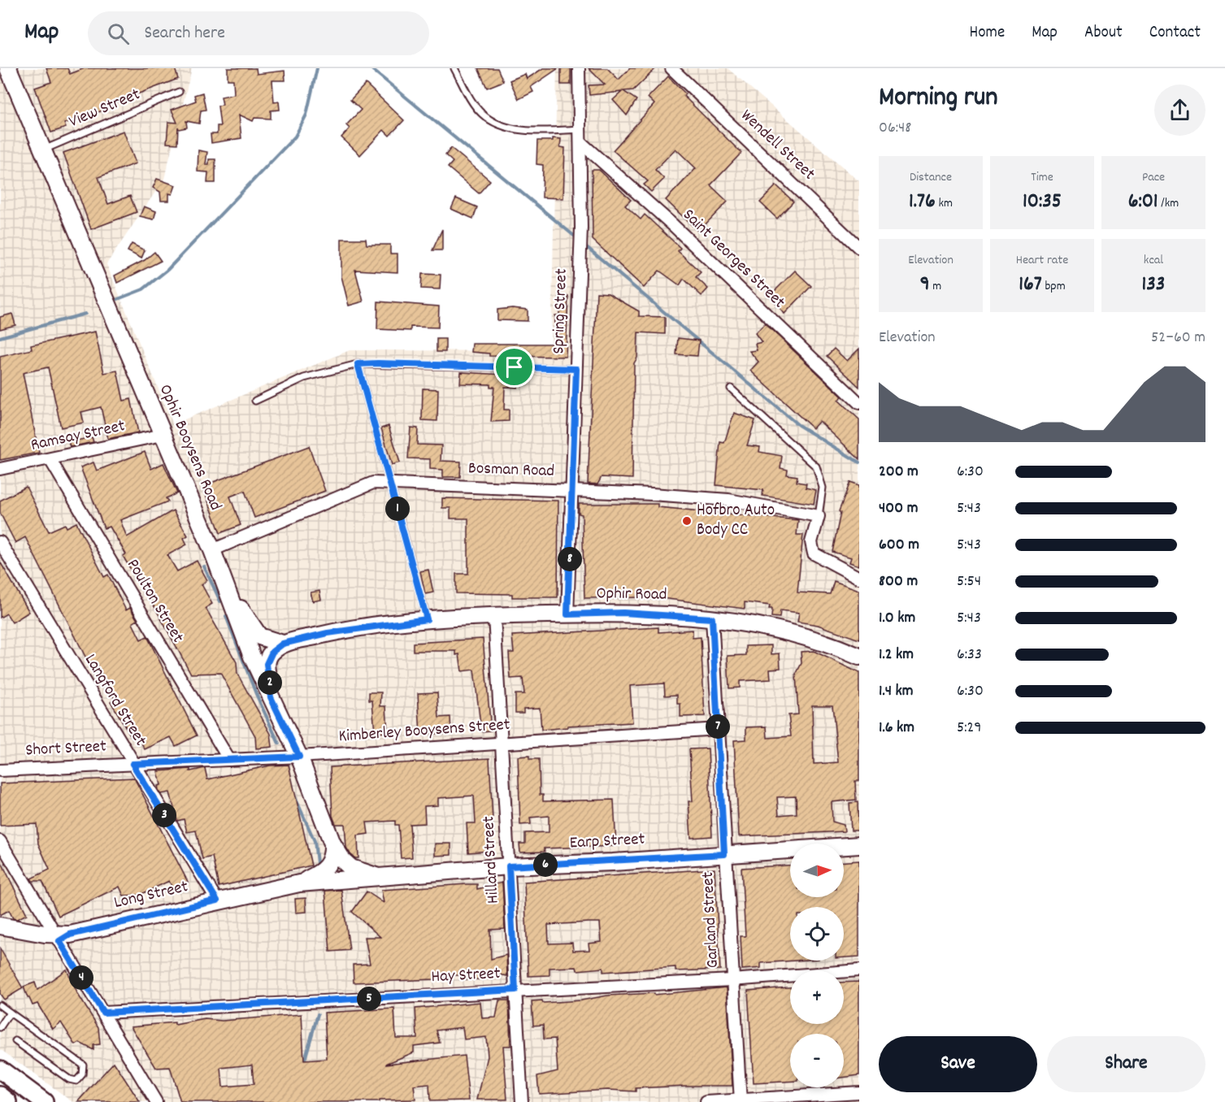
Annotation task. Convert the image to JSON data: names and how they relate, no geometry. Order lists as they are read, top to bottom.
{
  "streets": {
    "street": [
      "Wendell Street",
      "Saint Georges Street",
      "Spring Street",
      "Ramsay Street",
      "Ophir Booysens Road",
      "Bosman Road",
      "Ophir Road",
      "Poulton Street",
      "Langford Street",
      "Kimberley Booysens Street",
      "Short Street",
      "Earp Street",
      "Hillard Street",
      "Long Street",
      "Garland Street",
      "Hay Street"
    ],
    "lane": ["View Street"]
  },
  "crossings": [
    ["View Street", "Ophir Booysens Road"],
    ["Saint Georges Street", "Spring Street"],
    ["Spring Street", "Bosman Road"],
    ["Spring Street", "Ophir Road"],
    ["Ramsay Street", "Ophir Booysens Road"],
    ["Ramsay Street", "Poulton Street"],
    ["Ophir Booysens Road", "Bosman Road"],
    ["Ophir Booysens Road", "Kimberley Booysens Street"],
    ["Ophir Booysens Road", "Earp Street"],
    ["Ophir Road", "Hillard Street"],
    ["Ophir Road", "Garland Street"],
    ["Poulton Street", "Kimberley Booysens Street"],
    ["Langford Street", "Kimberley Booysens Street"],
    ["Langford Street", "Short Street"],
    ["Langford Street", "Long Street"],
    ["Kimberley Booysens Street", "Short Street"],
    ["Kimberley Booysens Street", "Hillard Street"],
    ["Kimberley Booysens Street", "Garland Street"],
    ["Earp Street", "Hillard Street"],
    ["Earp Street", "Long Street"],
    ["Earp Street", "Garland Street"],
    ["Hillard Street", "Hay Street"],
    ["Garland Street", "Hay Street"]
  ],
  "places": ["Hofbro Auto Body CC"],
  "north": "right",
  "page": {
    "header": "Map",
    "search": "Search here",
    "nav": [
      "Home",
      "Map",
      "About",
      "Contact"
    ],
    "heading": ["Morning run", "06:48"],
    "stats": [
      ["Distance", "1.76 km"],
      ["Time", "10:35"],
      ["Pace", "6:01 /km"],
      ["Elevation", "9 m"],
      ["Heart rate", "167 bpm"],
      ["kcal", "133"]
    ],
    "chart": ["Elevation", "52–60 m"],
    "list": [
      {
        "name": "200 m",
        "note": "6:30"
      },
      {
        "name": "400 m",
        "note": "5:43"
      },
      {
        "name": "600 m",
        "note": "5:43"
      },
      {
        "name": "800 m",
        "note": "5:54"
      },
      {
        "name": "1.0 km",
        "note": "5:43"
      },
      {
        "name": "1.2 km",
        "note": "6:33"
      },
      {
        "name": "1.4 km",
        "note": "6:30"
      },
      {
        "name": "1.6 km",
        "note": "5:29"
      }
    ],
    "pins": [
      "1",
      "8",
      "2",
      "7",
      "3",
      "6",
      "4",
      "5"
    ],
    "map_buttons": ["+", "−"],
    "buttons": ["Save", "Share"]
  }
}
